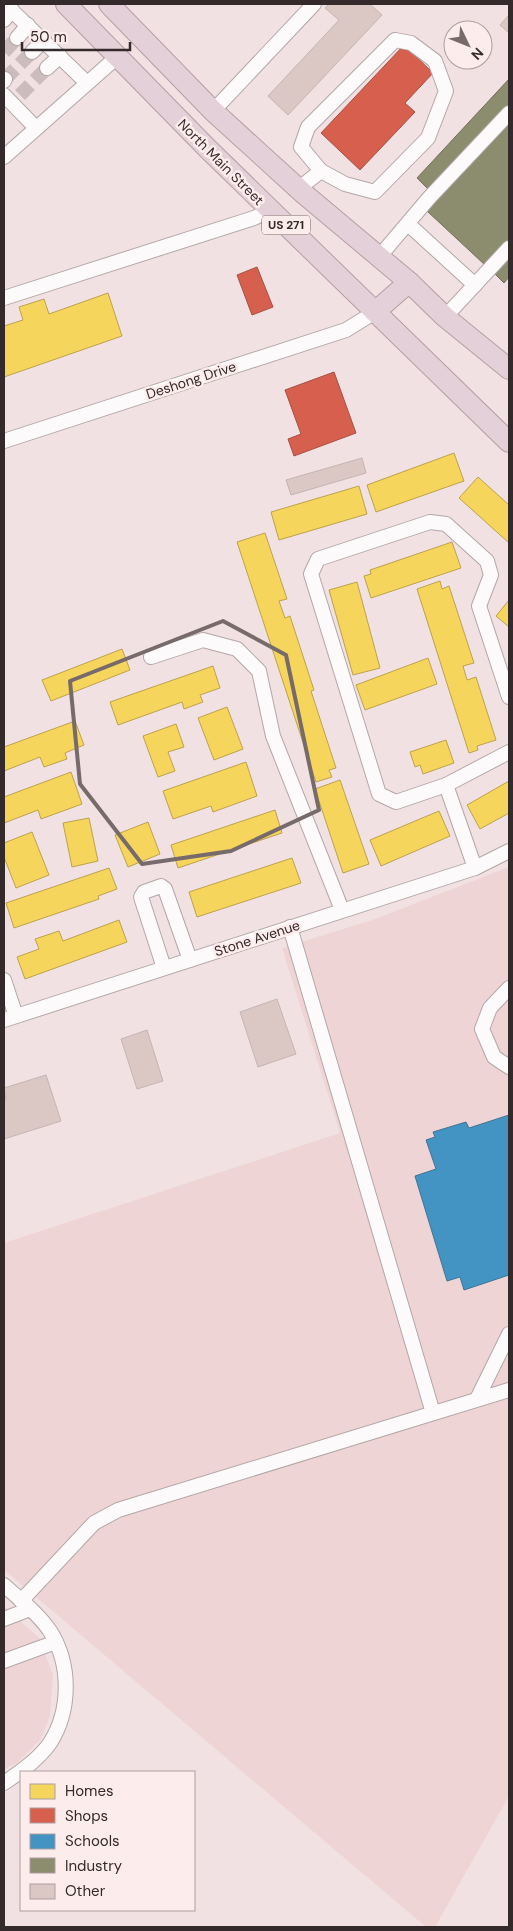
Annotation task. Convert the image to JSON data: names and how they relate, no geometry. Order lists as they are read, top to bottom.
{
  "streets": {
    "highway": ["North Main Street", "US 271"],
    "street": ["Deshong Drive", "Stone Avenue"]
  },
  "crossings": [
    ["North Main Street", "Deshong Drive"]
  ],
  "legend": [
    "Homes",
    "Shops",
    "Schools",
    "Industry",
    "Other"
  ],
  "scale_bar": "50 m",
  "north": "bottom right"
}
